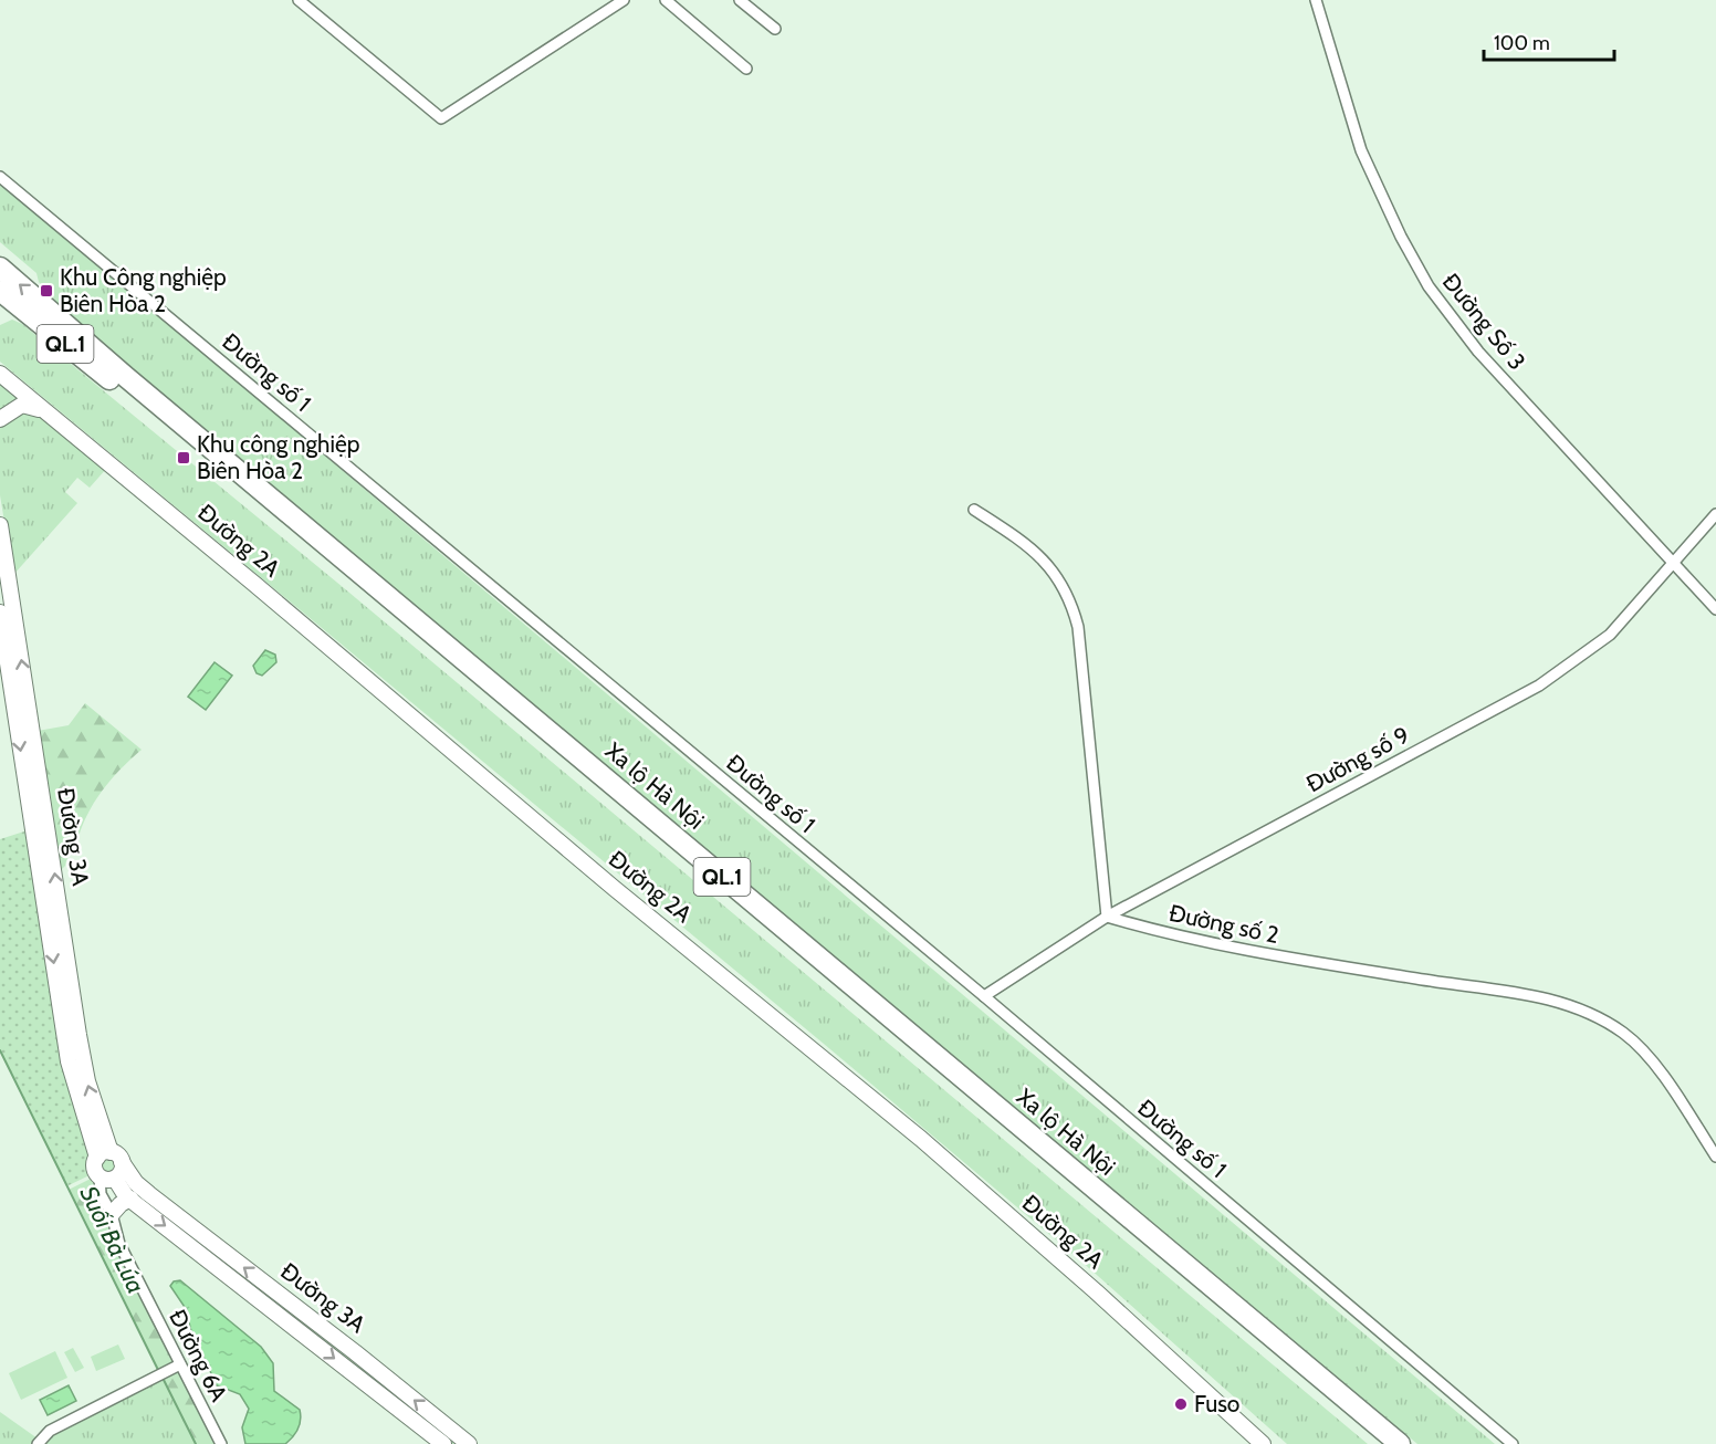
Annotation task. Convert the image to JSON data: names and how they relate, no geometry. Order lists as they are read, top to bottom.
{
  "streets": {
    "highway": ["QL.1", "Xa lộ Hà Nội"],
    "street": [
      "Đường Số 3",
      "Đường số 1",
      "Đường 2A",
      "Đường số 9",
      "Đường 3A",
      "Đường số 2",
      "Đường 6A"
    ]
  },
  "crossings": [
    ["Đường Số 3", "Đường số 9"],
    ["Đường số 1", "Đường số 9"],
    ["Đường số 9", "Đường số 2"]
  ],
  "water": ["Suối Bà Lúa"],
  "places": {
    "transit": ["Khu Công nghiệp Biên Hòa 2", "Khu công nghiệp Biên Hòa 2"],
    "other": ["Fuso"]
  },
  "scale_bar": "100 m"
}
